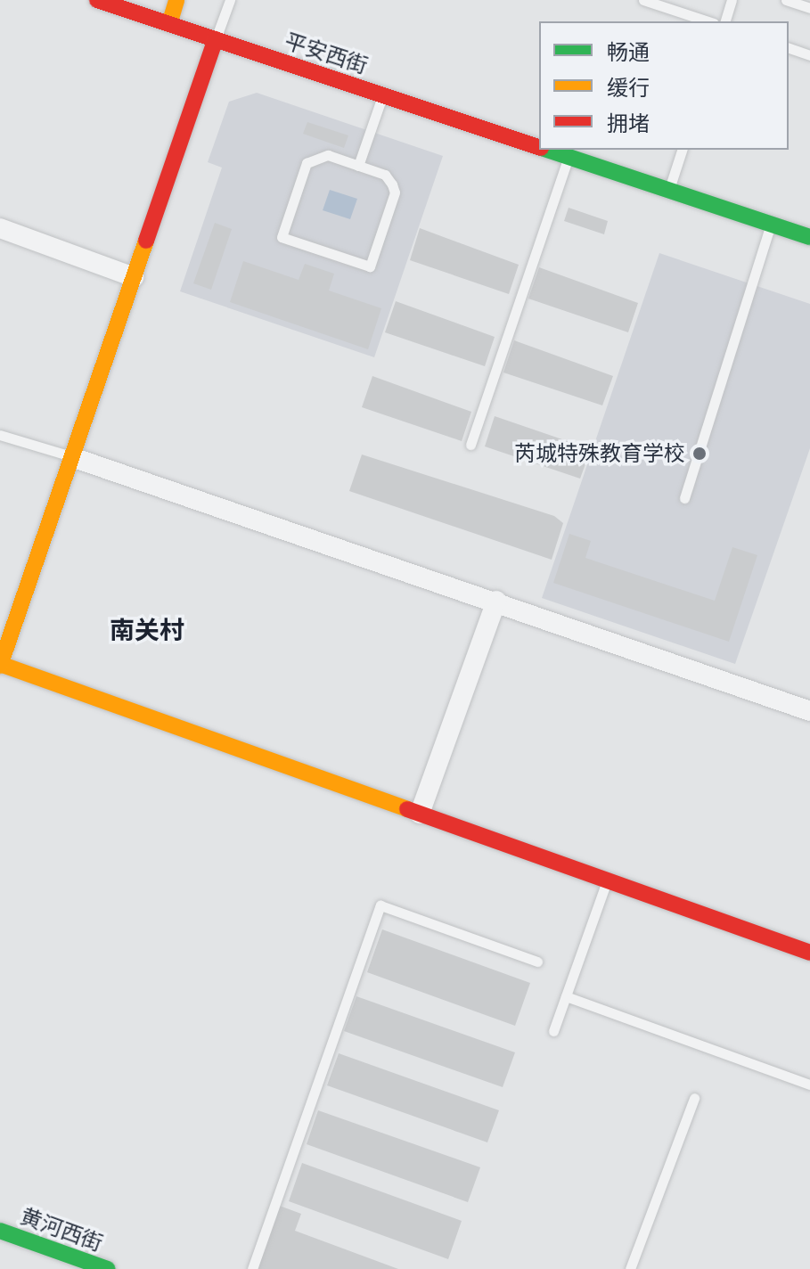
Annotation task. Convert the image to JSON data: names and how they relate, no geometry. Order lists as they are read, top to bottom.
{
  "streets": {
    "street": ["平安西街", "黄河西街"]
  },
  "districts": ["南关村"],
  "places": ["芮城特殊教育学校"],
  "legend": ["畅通", "缓行", "拥堵"]
}
